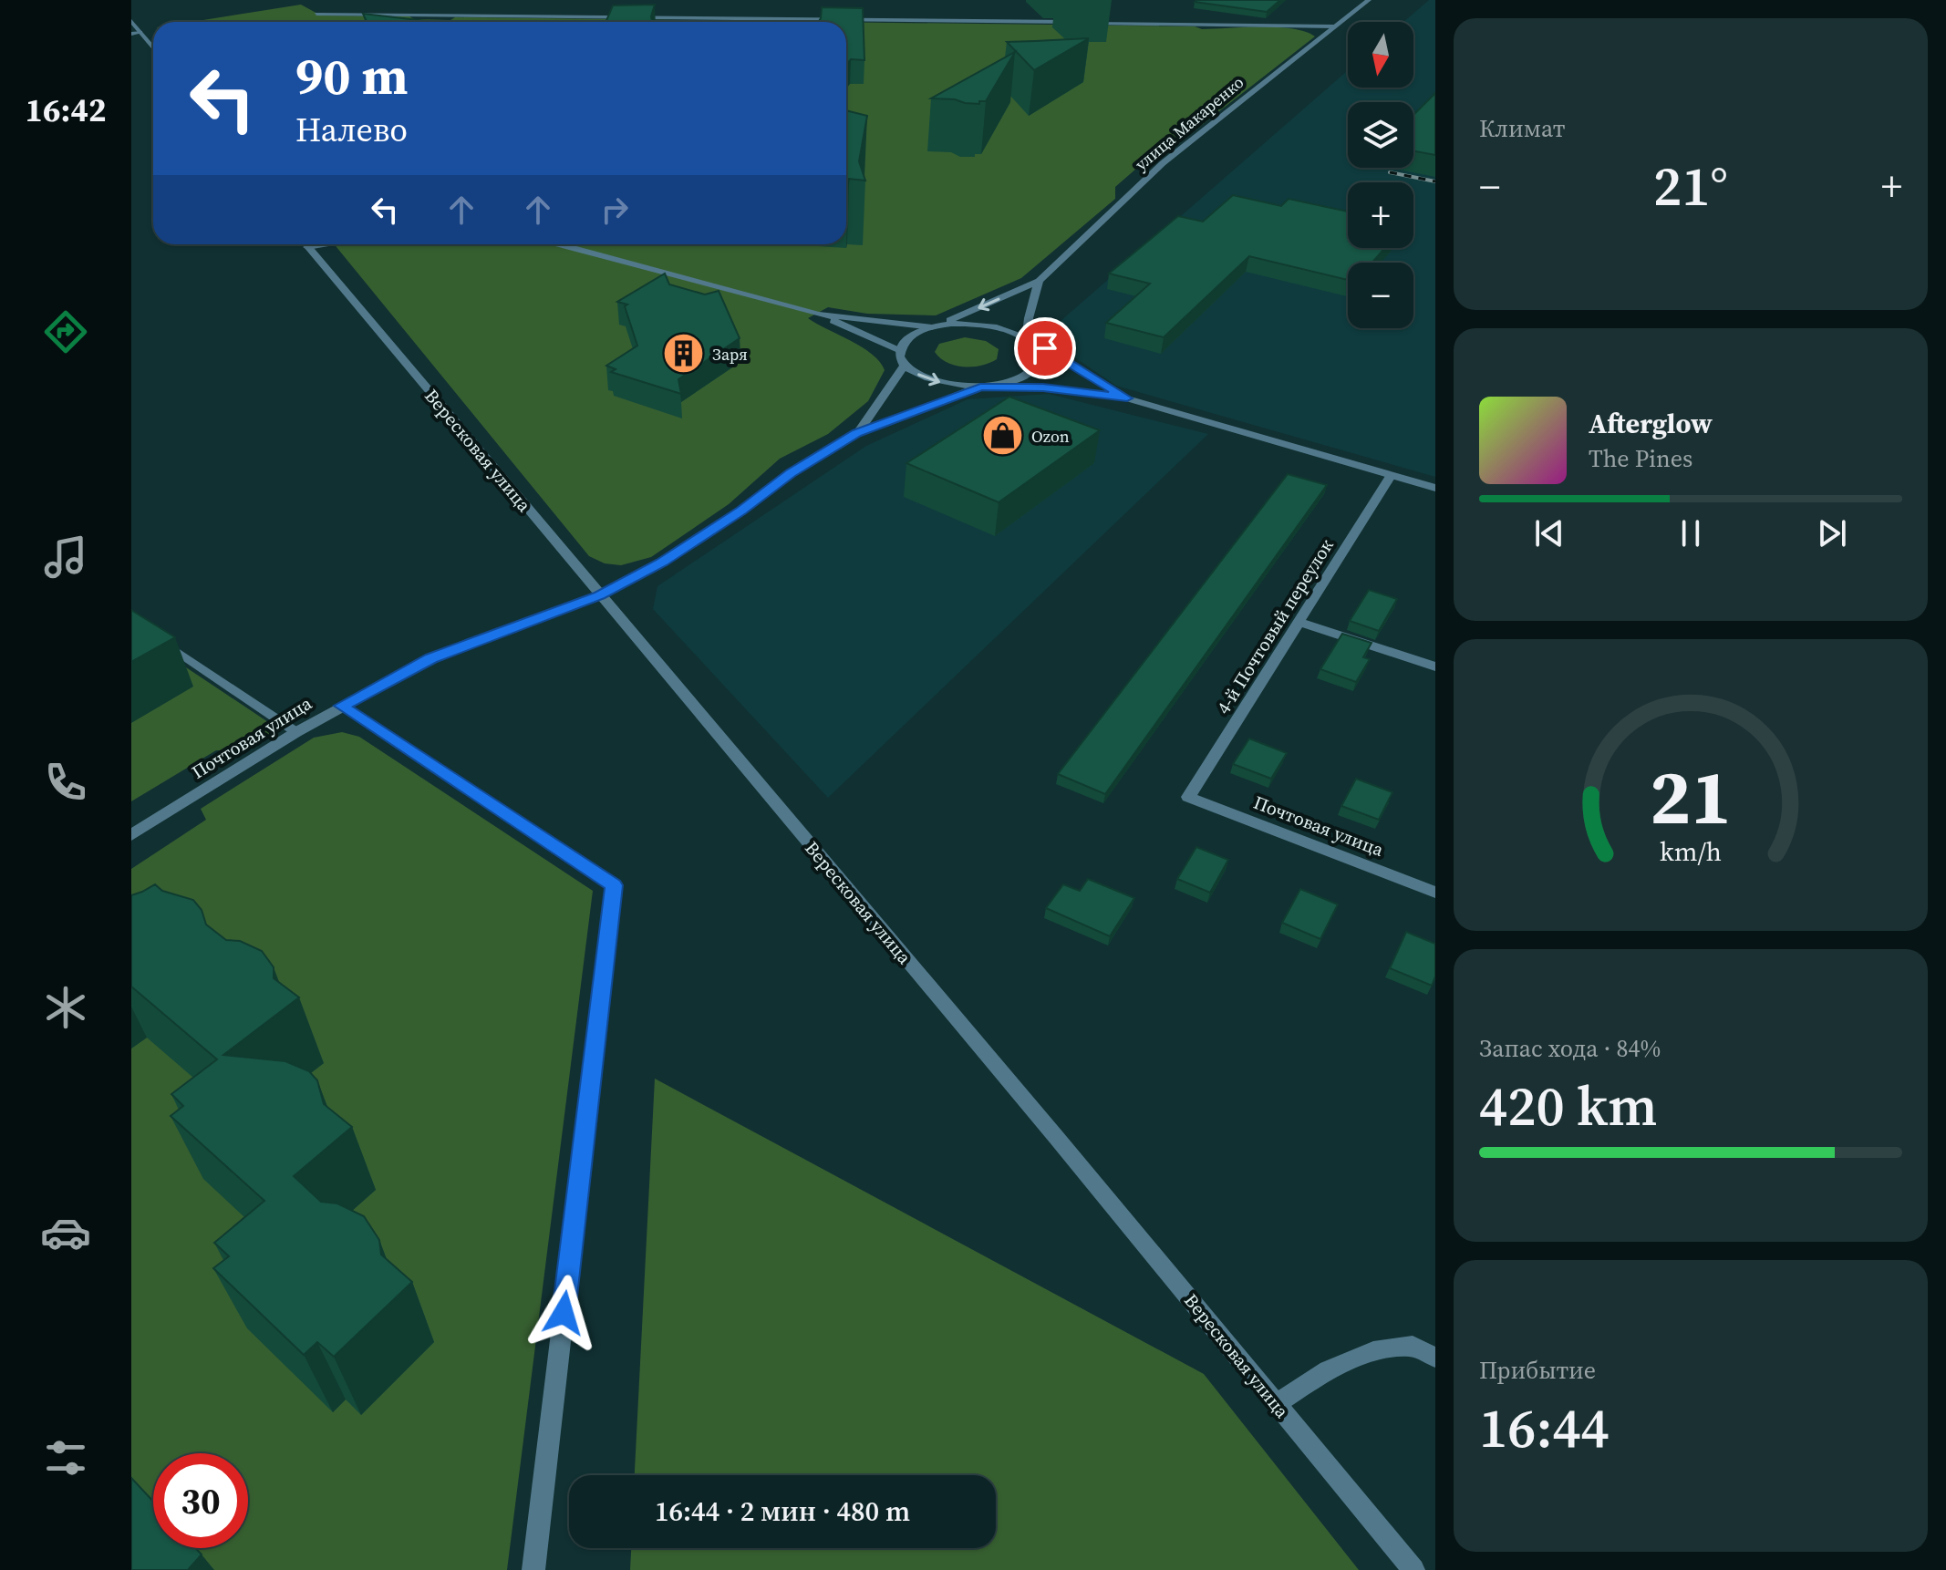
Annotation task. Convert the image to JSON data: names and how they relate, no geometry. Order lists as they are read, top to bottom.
{
  "streets": {
    "street": [
      "улица Макаренко",
      "Вересковая улица",
      "4-й Почтовый переулок",
      "Почтовая улица"
    ]
  },
  "crossings": [
    ["Вересковая улица", "Почтовая улица"],
    ["4-й Почтовый переулок", "Почтовая улица"]
  ],
  "places": {
    "building": ["Заря"],
    "shop": ["Ozon"]
  },
  "north": "bottom",
  "page": {
    "tabs": "16:42",
    "tile": [
      "Климат",
      ["Запас хода · 84%", "420 km"],
      ["Прибытие", "16:44"]
    ],
    "map_buttons": ["+", "−"],
    "turn": ["90 m", "Налево"],
    "heat": ["−", "21°", "+"],
    "song": ["Afterglow", "The Pines"],
    "limit": "30",
    "trip": "16:44 · 2 мин · 480 m",
    "gauge": ["21", "km/h"]
  }
}
